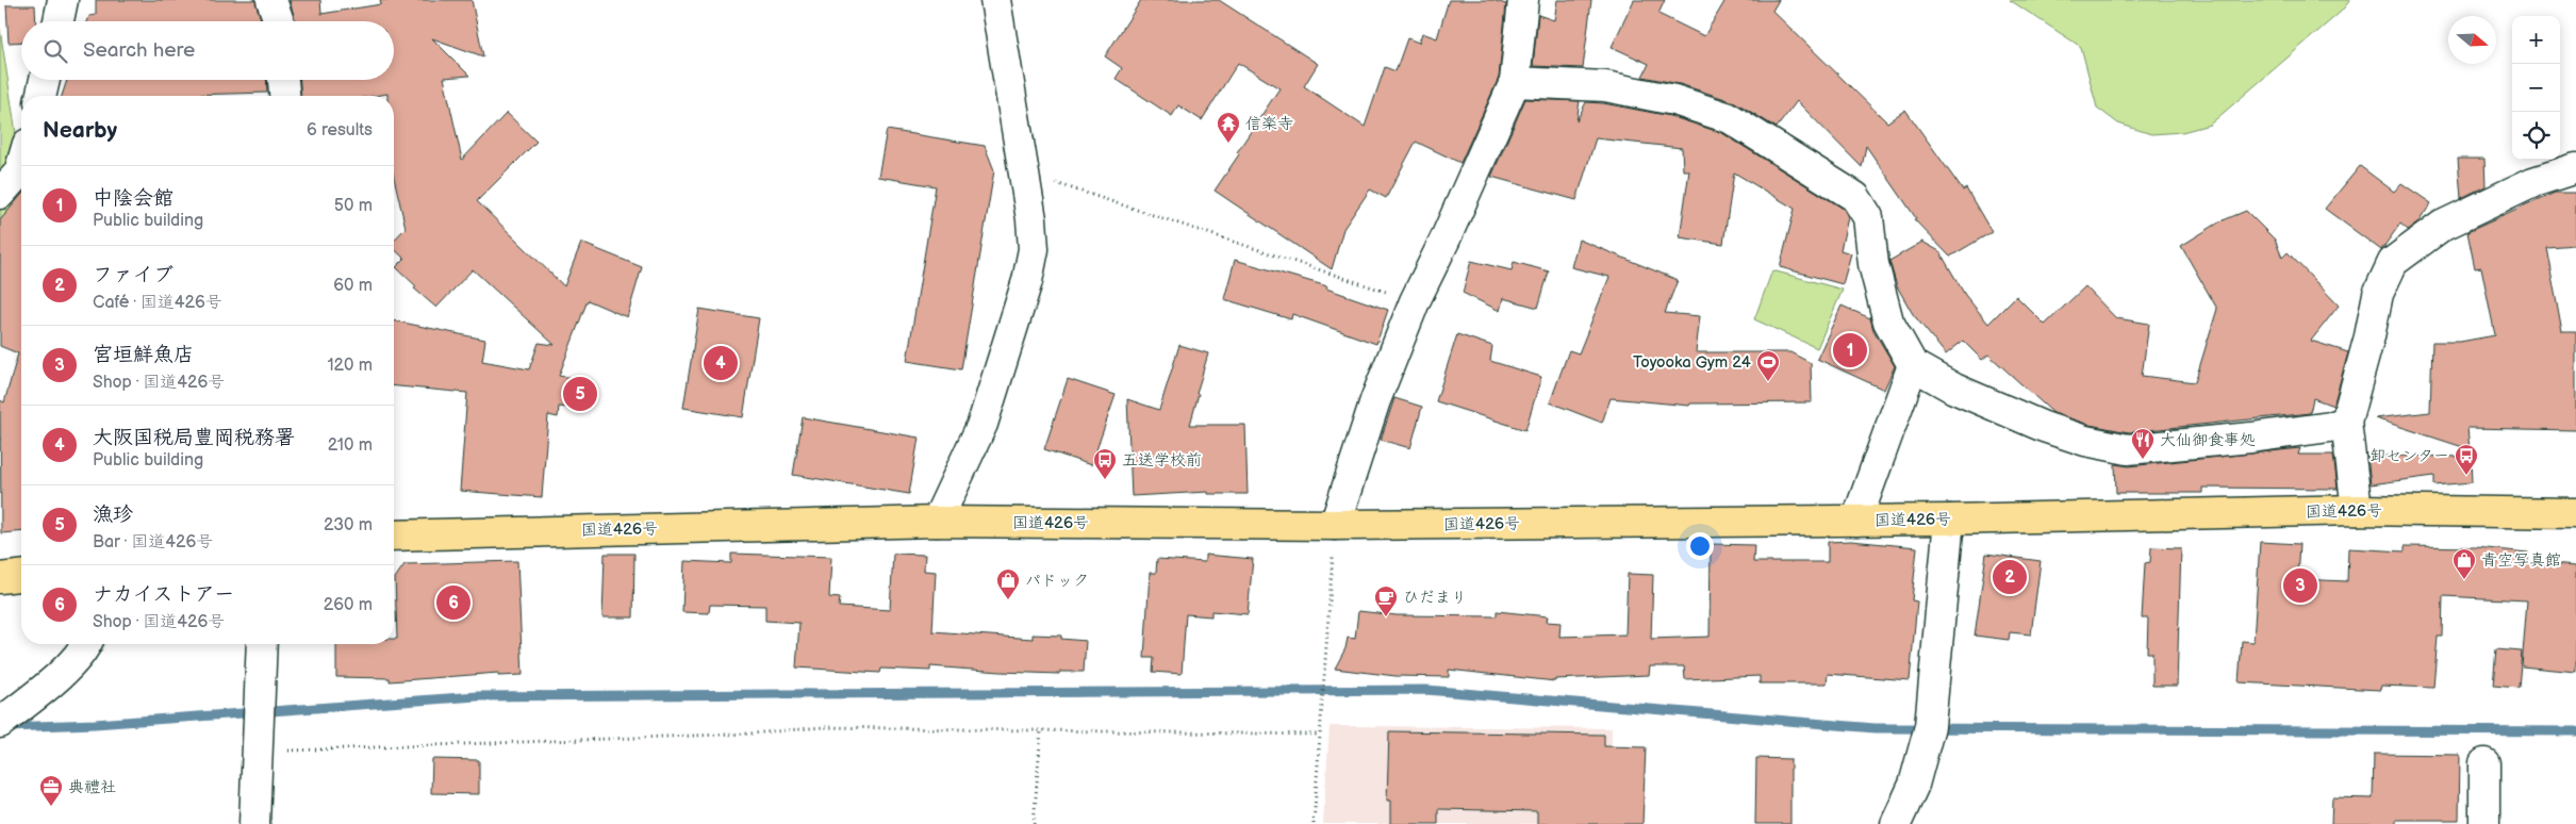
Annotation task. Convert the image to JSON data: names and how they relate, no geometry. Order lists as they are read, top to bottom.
{
  "streets": {
    "highway": ["国道426号"]
  },
  "places": {
    "temple": ["信楽寺"],
    "sports": ["Toyooka Gym 24"],
    "restaurant": ["大仙御食事処"],
    "bus stop": ["卸センター", "五送学校前"],
    "shop": ["青空写真館", "パドック"],
    "cafe": ["ひだまり"],
    "office": ["典禮社"]
  },
  "north": "right",
  "page": {
    "map_buttons": ["+", "−"],
    "search": "Search here",
    "heading": ["Nearby", "6 results"],
    "list": [
      {
        "mark": "1",
        "name": "中陰会館",
        "note": "Public building",
        "value": "50 m"
      },
      {
        "mark": "2",
        "name": "ファイブ",
        "note": "Café · 国道426号",
        "value": "60 m"
      },
      {
        "mark": "3",
        "name": "宮垣鮮魚店",
        "note": "Shop · 国道426号",
        "value": "120 m"
      },
      {
        "mark": "4",
        "name": "大阪国税局豊岡税務署",
        "note": "Public building",
        "value": "210 m"
      },
      {
        "mark": "5",
        "name": "漁珍",
        "note": "Bar · 国道426号",
        "value": "230 m"
      },
      {
        "mark": "6",
        "name": "ナカイストアー",
        "note": "Shop · 国道426号",
        "value": "260 m"
      }
    ],
    "pins": [
      "1",
      "4",
      "5",
      "2",
      "3",
      "6"
    ]
  }
}
